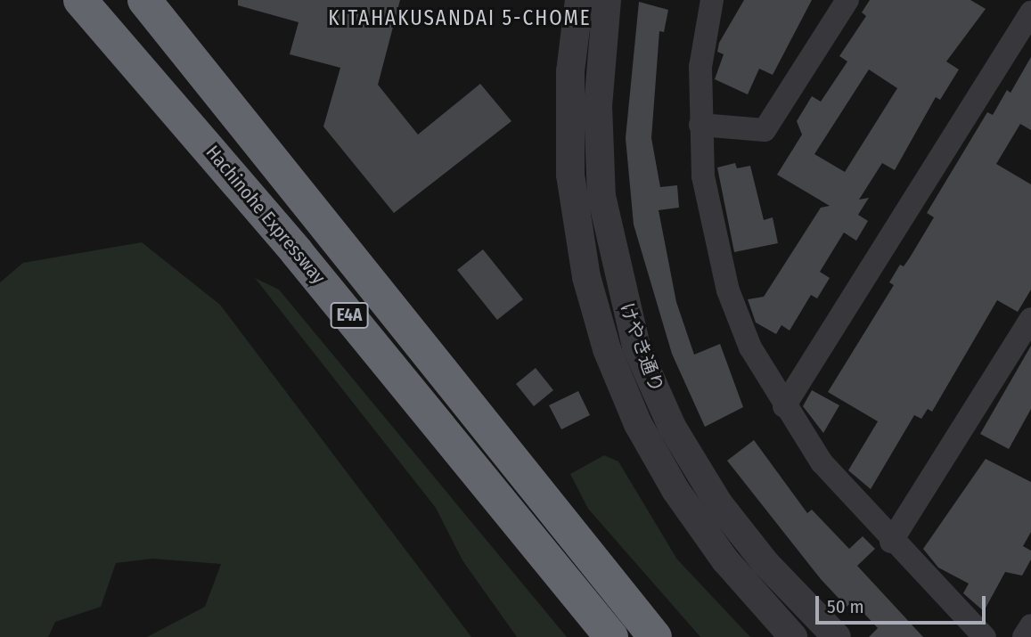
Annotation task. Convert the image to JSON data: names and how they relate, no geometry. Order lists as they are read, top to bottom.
{
  "streets": {
    "highway": ["Hachinohe Expressway", "E4A"],
    "street": ["けやき通り"]
  },
  "districts": ["KITAHAKUSANDAI 5-CHOME"],
  "scale_bar": "50 m"
}
